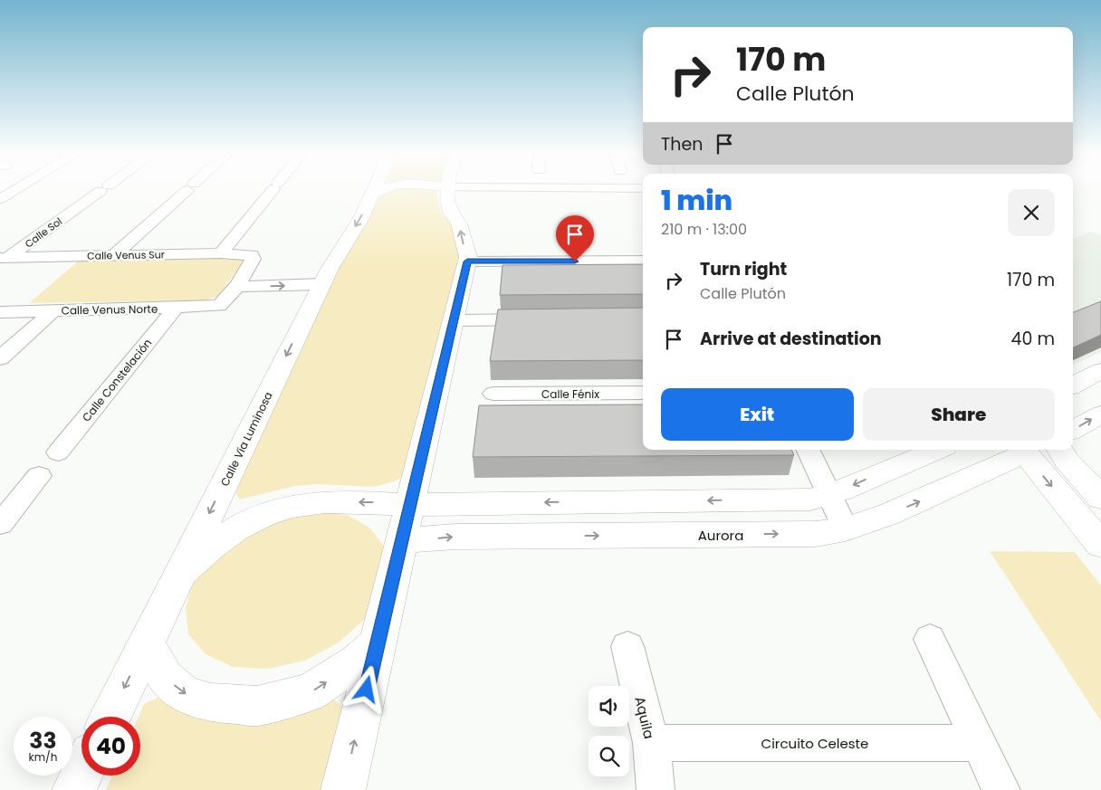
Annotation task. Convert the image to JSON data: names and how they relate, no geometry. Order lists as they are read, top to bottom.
{
  "streets": {
    "street": [
      "Calle Sol",
      "Calle Venus Sur",
      "Calle Venus Norte",
      "Calle Constelación",
      "Calle Fénix",
      "Calle Vía Luminosa",
      "Aurora",
      "Aquila",
      "Circuito Celeste"
    ]
  },
  "crossings": [
    ["Calle Sol", "Calle Venus Sur"],
    ["Calle Venus Norte", "Calle Constelación"],
    ["Aquila", "Circuito Celeste"]
  ],
  "page": {
    "turn": ["170 m", "Calle Plutón"],
    "then": "Then",
    "heading": ["1 min", "210 m · 13:00"],
    "list": [
      {
        "name": "Turn right",
        "note": "Calle Plutón",
        "value": "170 m"
      },
      {
        "name": "Arrive at destination",
        "value": "40 m"
      }
    ],
    "buttons": ["Exit", "Share"],
    "speed": "33 km/h",
    "limit": "40"
  }
}
